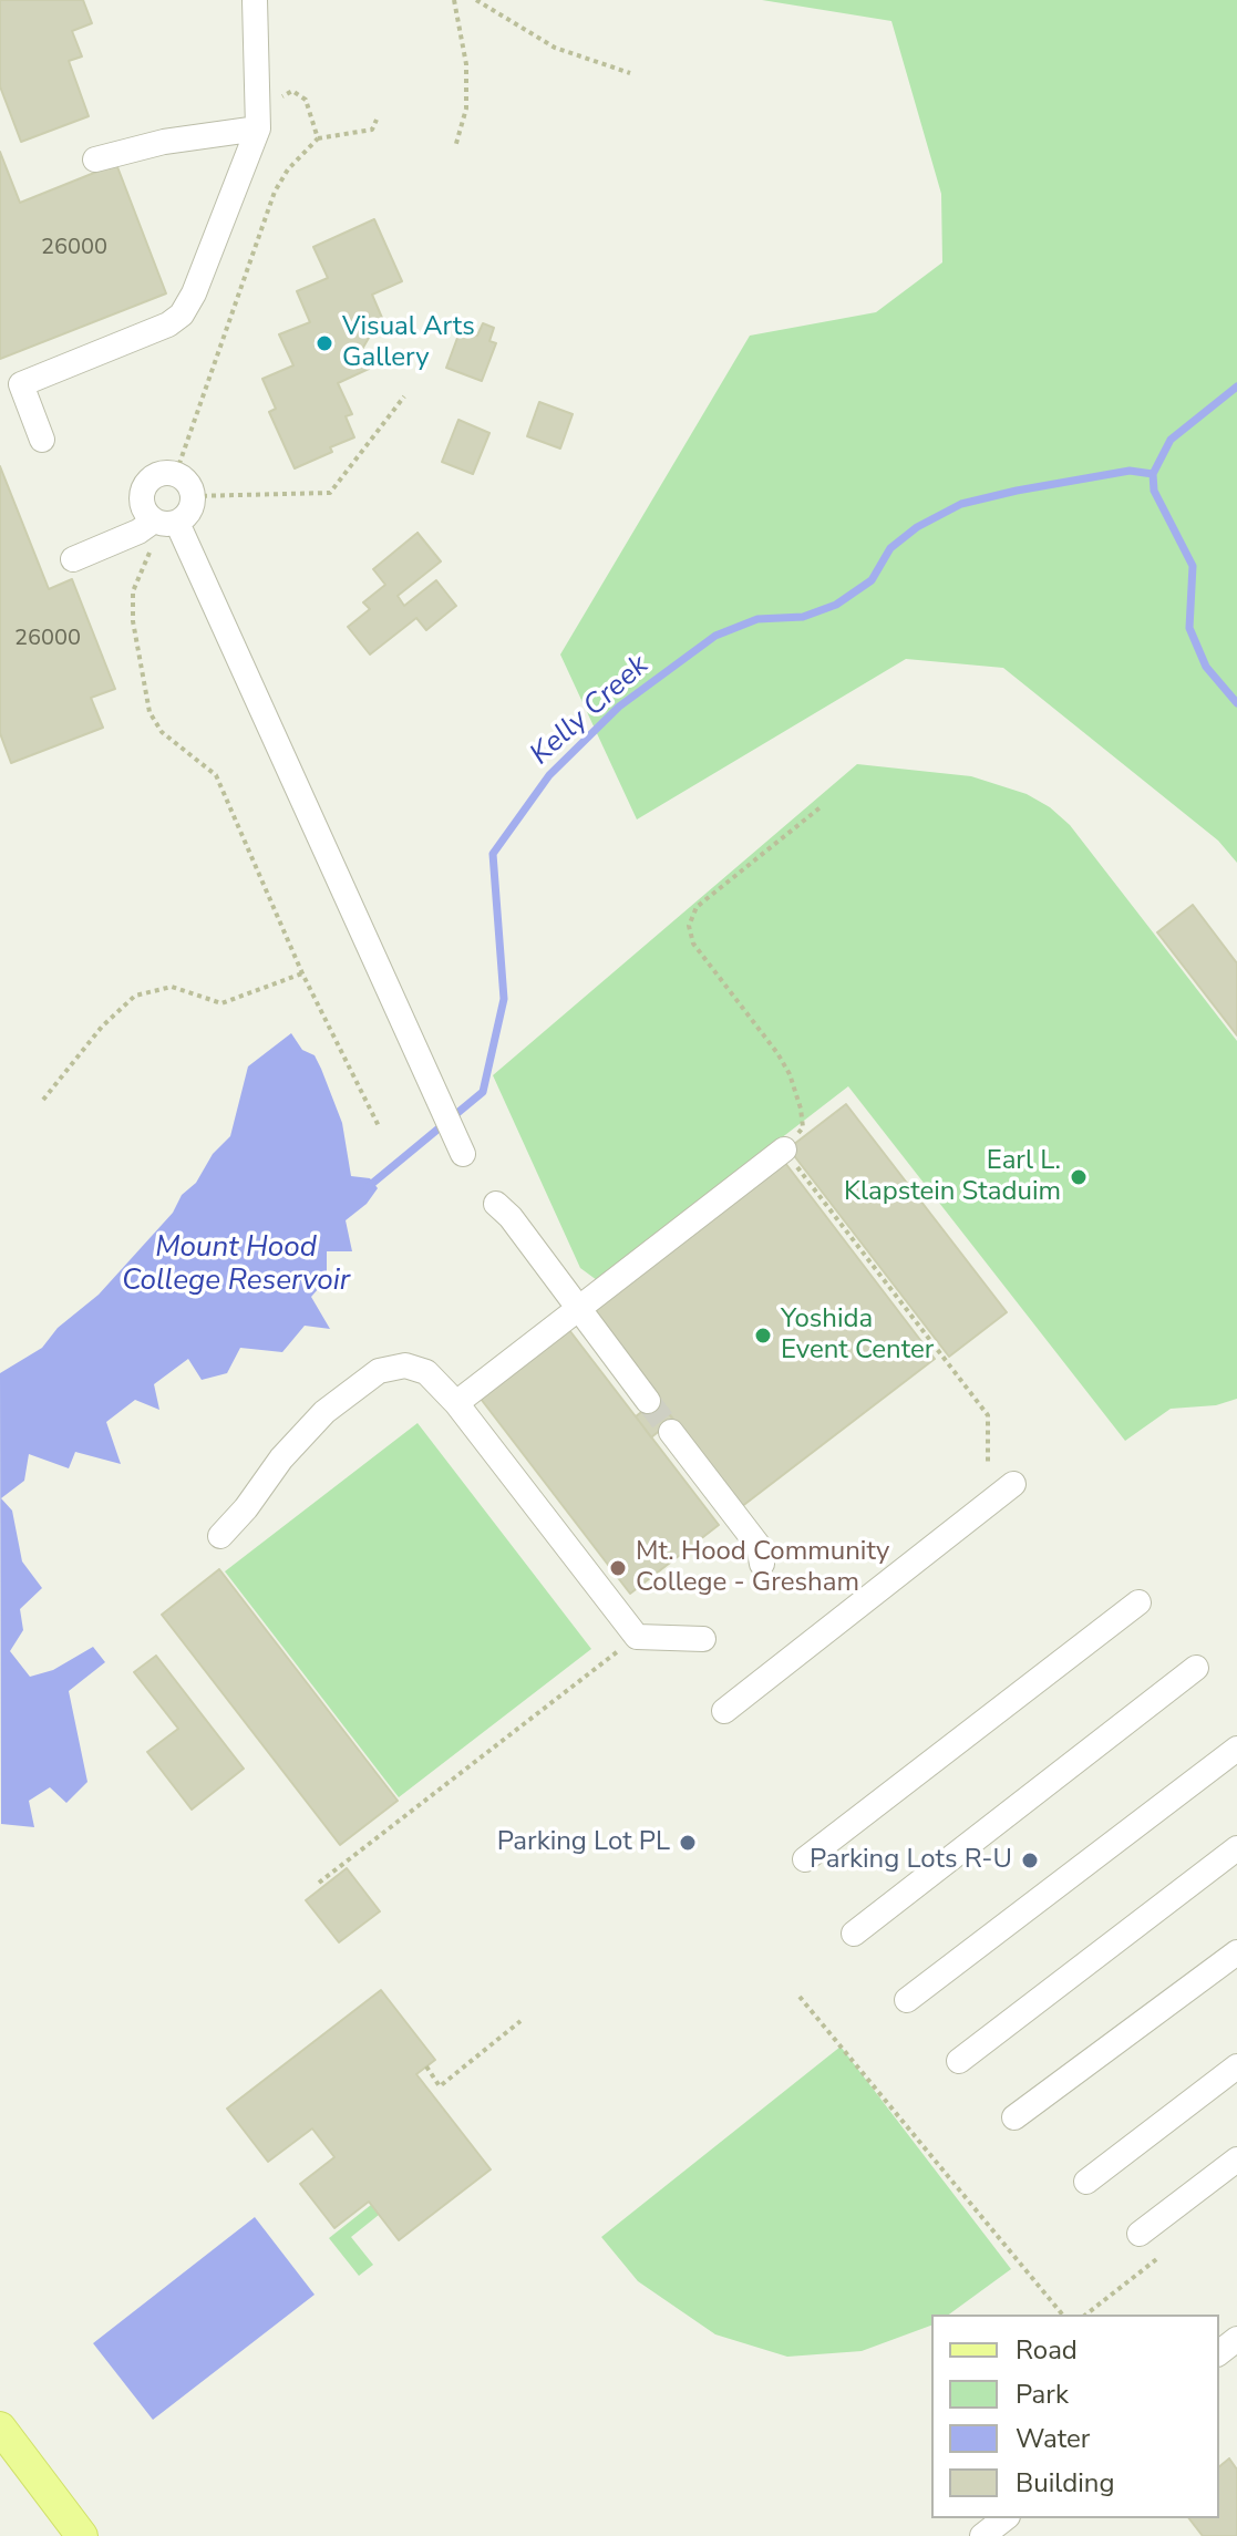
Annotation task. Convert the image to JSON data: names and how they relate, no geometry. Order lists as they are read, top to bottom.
{
  "water": ["Kelly Creek", "Mount Hood College Reservoir"],
  "places": [
    "Visual Arts Gallery",
    "Earl L. Klapstein Staduim",
    "Yoshida Event Center",
    "Mt. Hood Community College - Gresham",
    "Parking Lot PL",
    "Parking Lots R-U"
  ],
  "house_numbers": ["26000", "26000"],
  "legend": [
    "Road",
    "Park",
    "Water",
    "Building"
  ]
}
